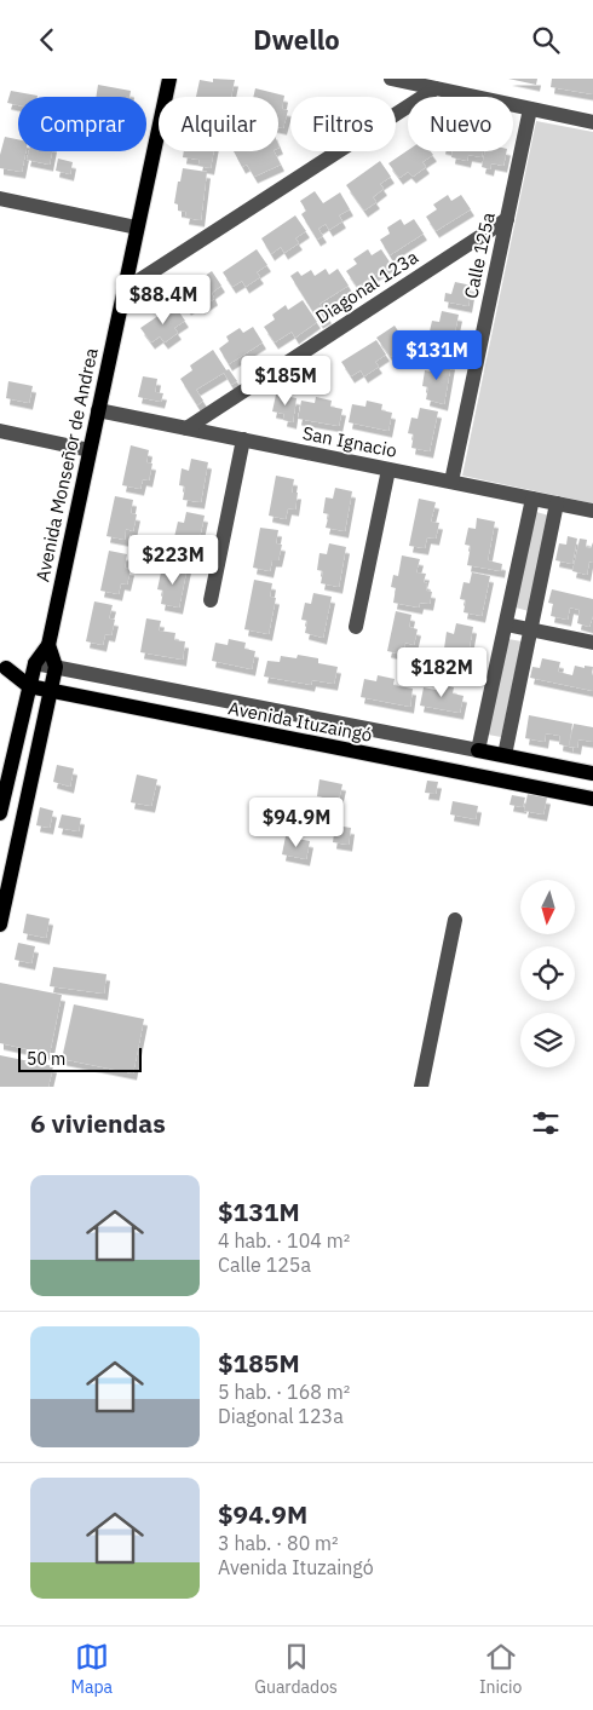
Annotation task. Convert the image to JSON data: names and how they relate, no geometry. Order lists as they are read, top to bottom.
{
  "streets": {
    "main road": ["Avenida Monseñor de Andrea", "Avenida Ituzaingó"],
    "street": ["Calle 125a", "Diagonal 123a", "San Ignacio"]
  },
  "crossings": [
    ["Calle 125a", "Diagonal 123a"],
    ["Calle 125a", "San Ignacio"],
    ["Diagonal 123a", "San Ignacio"],
    ["San Ignacio", "Avenida Monseñor de Andrea"],
    ["Avenida Monseñor de Andrea", "Avenida Ituzaingó"]
  ],
  "scale_bar": "50 m",
  "north": "bottom",
  "page": {
    "header": "Dwello",
    "chip": [
      "Comprar",
      "Alquilar",
      "Filtros",
      "Nuevo"
    ],
    "price": [
      "$88.4M",
      "$131M",
      "$185M",
      "$223M",
      "$182M",
      "$94.9M"
    ],
    "scale": "50 m",
    "heading": "6 viviendas",
    "list": [
      {
        "name": "$131M",
        "note": "4 hab. · 104 m² · Calle 125a"
      },
      {
        "name": "$185M",
        "note": "5 hab. · 168 m² · Diagonal 123a"
      },
      {
        "name": "$94.9M",
        "note": "3 hab. · 80 m² · Avenida Ituzaingó"
      }
    ],
    "tabs": ["Mapa", "Guardados", "Inicio"]
  }
}
